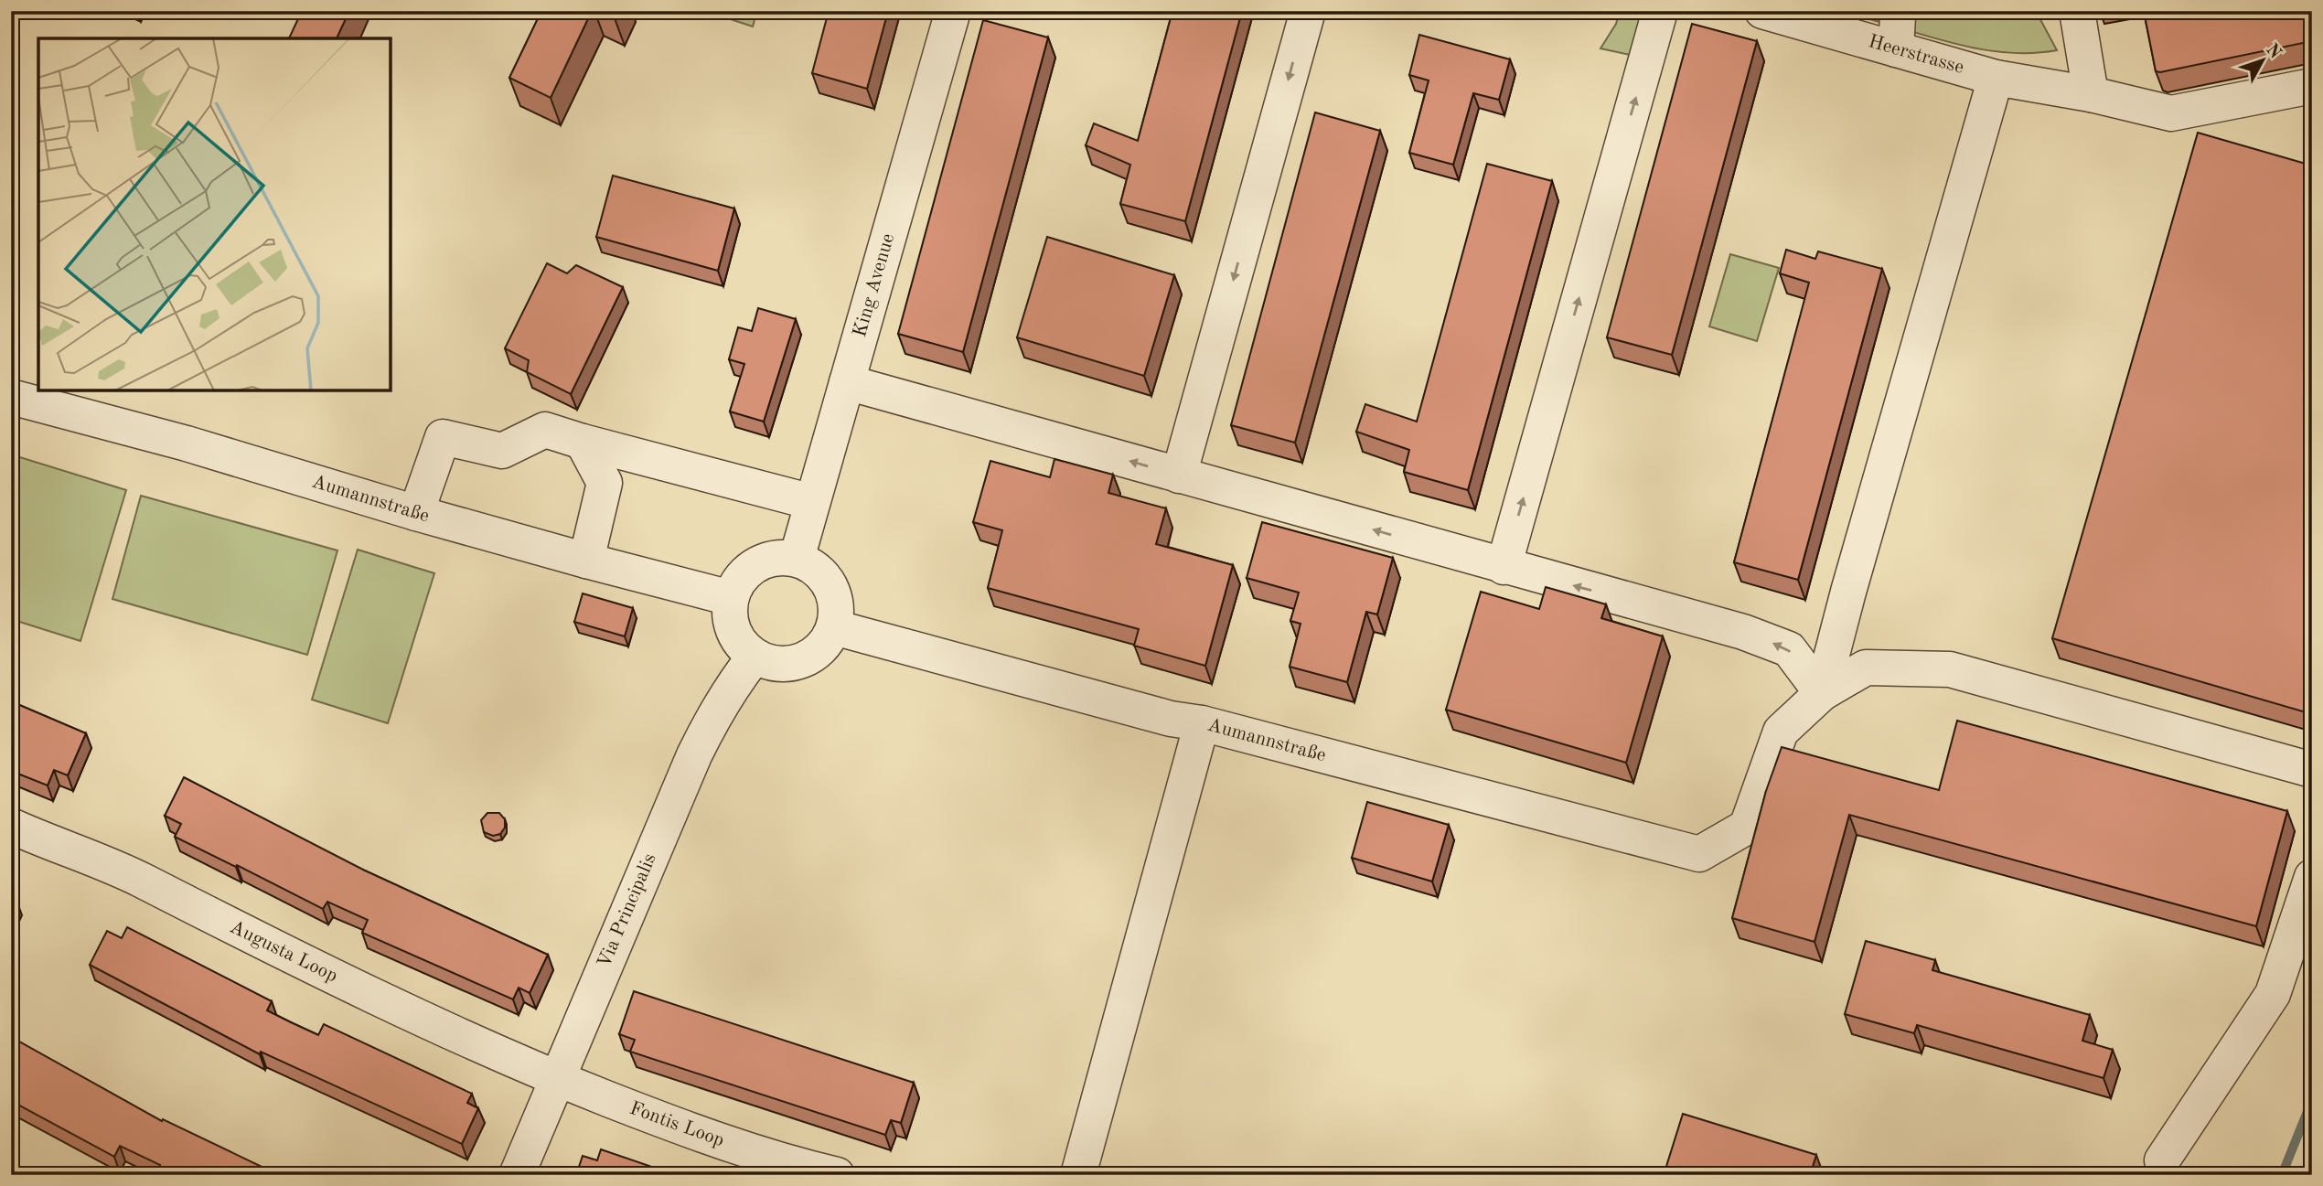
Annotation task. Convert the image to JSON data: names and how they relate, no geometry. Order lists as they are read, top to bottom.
{
  "streets": {
    "street": [
      "Heerstrasse",
      "King Avenue",
      "Aumannstraße",
      "Via Principalis",
      "Augusta Loop",
      "Fontis Loop"
    ]
  },
  "crossings": [
    ["King Avenue", "Aumannstraße"],
    ["King Avenue", "Via Principalis"],
    ["Aumannstraße", "Via Principalis"],
    ["Via Principalis", "Augusta Loop"],
    ["Via Principalis", "Fontis Loop"],
    ["Augusta Loop", "Fontis Loop"]
  ],
  "north": "top right"
}
